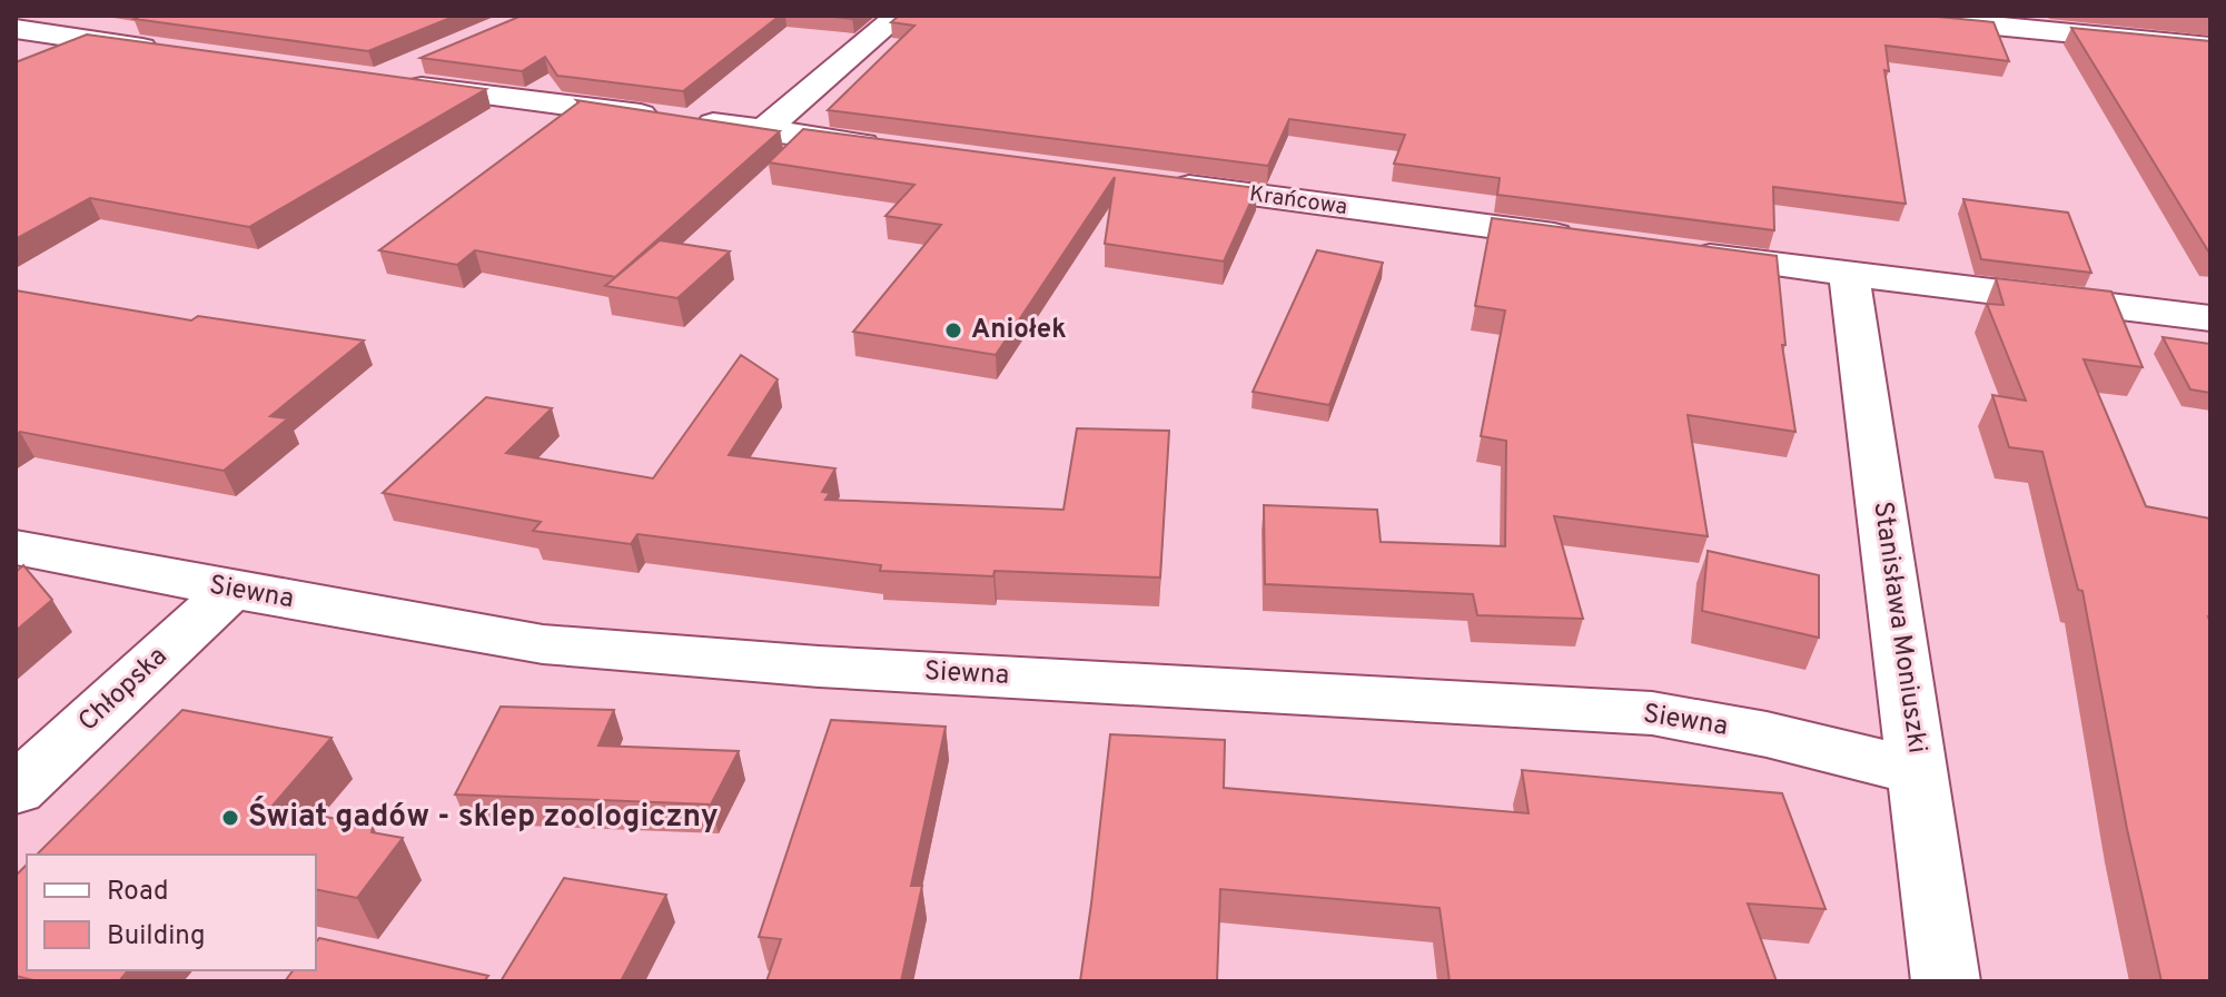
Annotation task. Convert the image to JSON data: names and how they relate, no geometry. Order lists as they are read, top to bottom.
{
  "streets": {
    "street": [
      "Krańcowa",
      "Siewna",
      "Stanisława Moniuszki",
      "Chłopska"
    ]
  },
  "crossings": [
    ["Siewna", "Stanisława Moniuszki"],
    ["Siewna", "Chłopska"]
  ],
  "places": ["Aniołek", "Świat gadów - sklep zoologiczny"],
  "legend": ["Road", "Building"]
}
